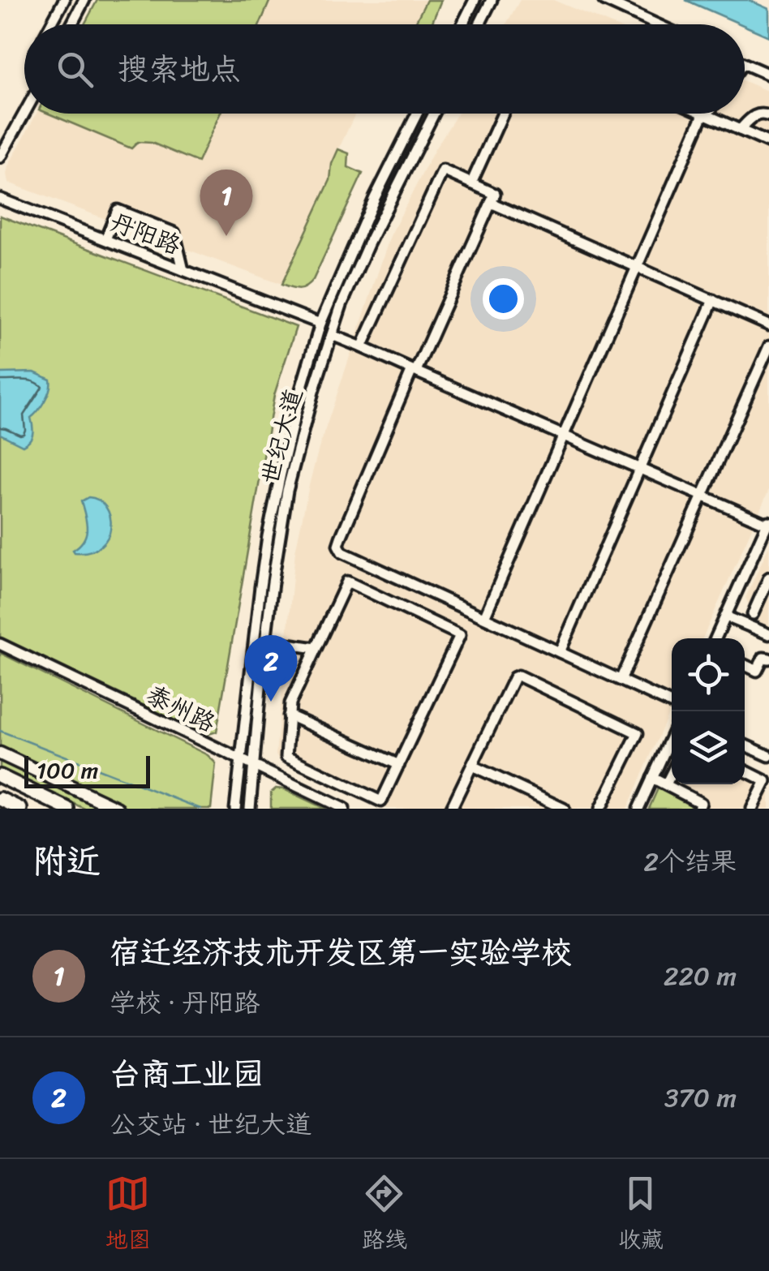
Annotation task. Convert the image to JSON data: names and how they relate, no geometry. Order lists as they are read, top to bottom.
{
  "streets": {
    "street": ["丹阳路", "世纪大道", "泰州路"]
  },
  "crossings": [
    ["丹阳路", "世纪大道"],
    ["世纪大道", "泰州路"]
  ],
  "scale_bar": "100 m",
  "page": {
    "search": "搜索地点",
    "pins": ["1", "2"],
    "scale": "100 m",
    "heading": ["附近", "2个结果"],
    "list": [
      {
        "mark": "1",
        "name": "宿迁经济技术开发区第一实验学校",
        "note": "学校 · 丹阳路",
        "value": "220 m"
      },
      {
        "mark": "2",
        "name": "台商工业园",
        "note": "公交站 · 世纪大道",
        "value": "370 m"
      }
    ],
    "nav": ["地图", "路线", "收藏"]
  }
}
